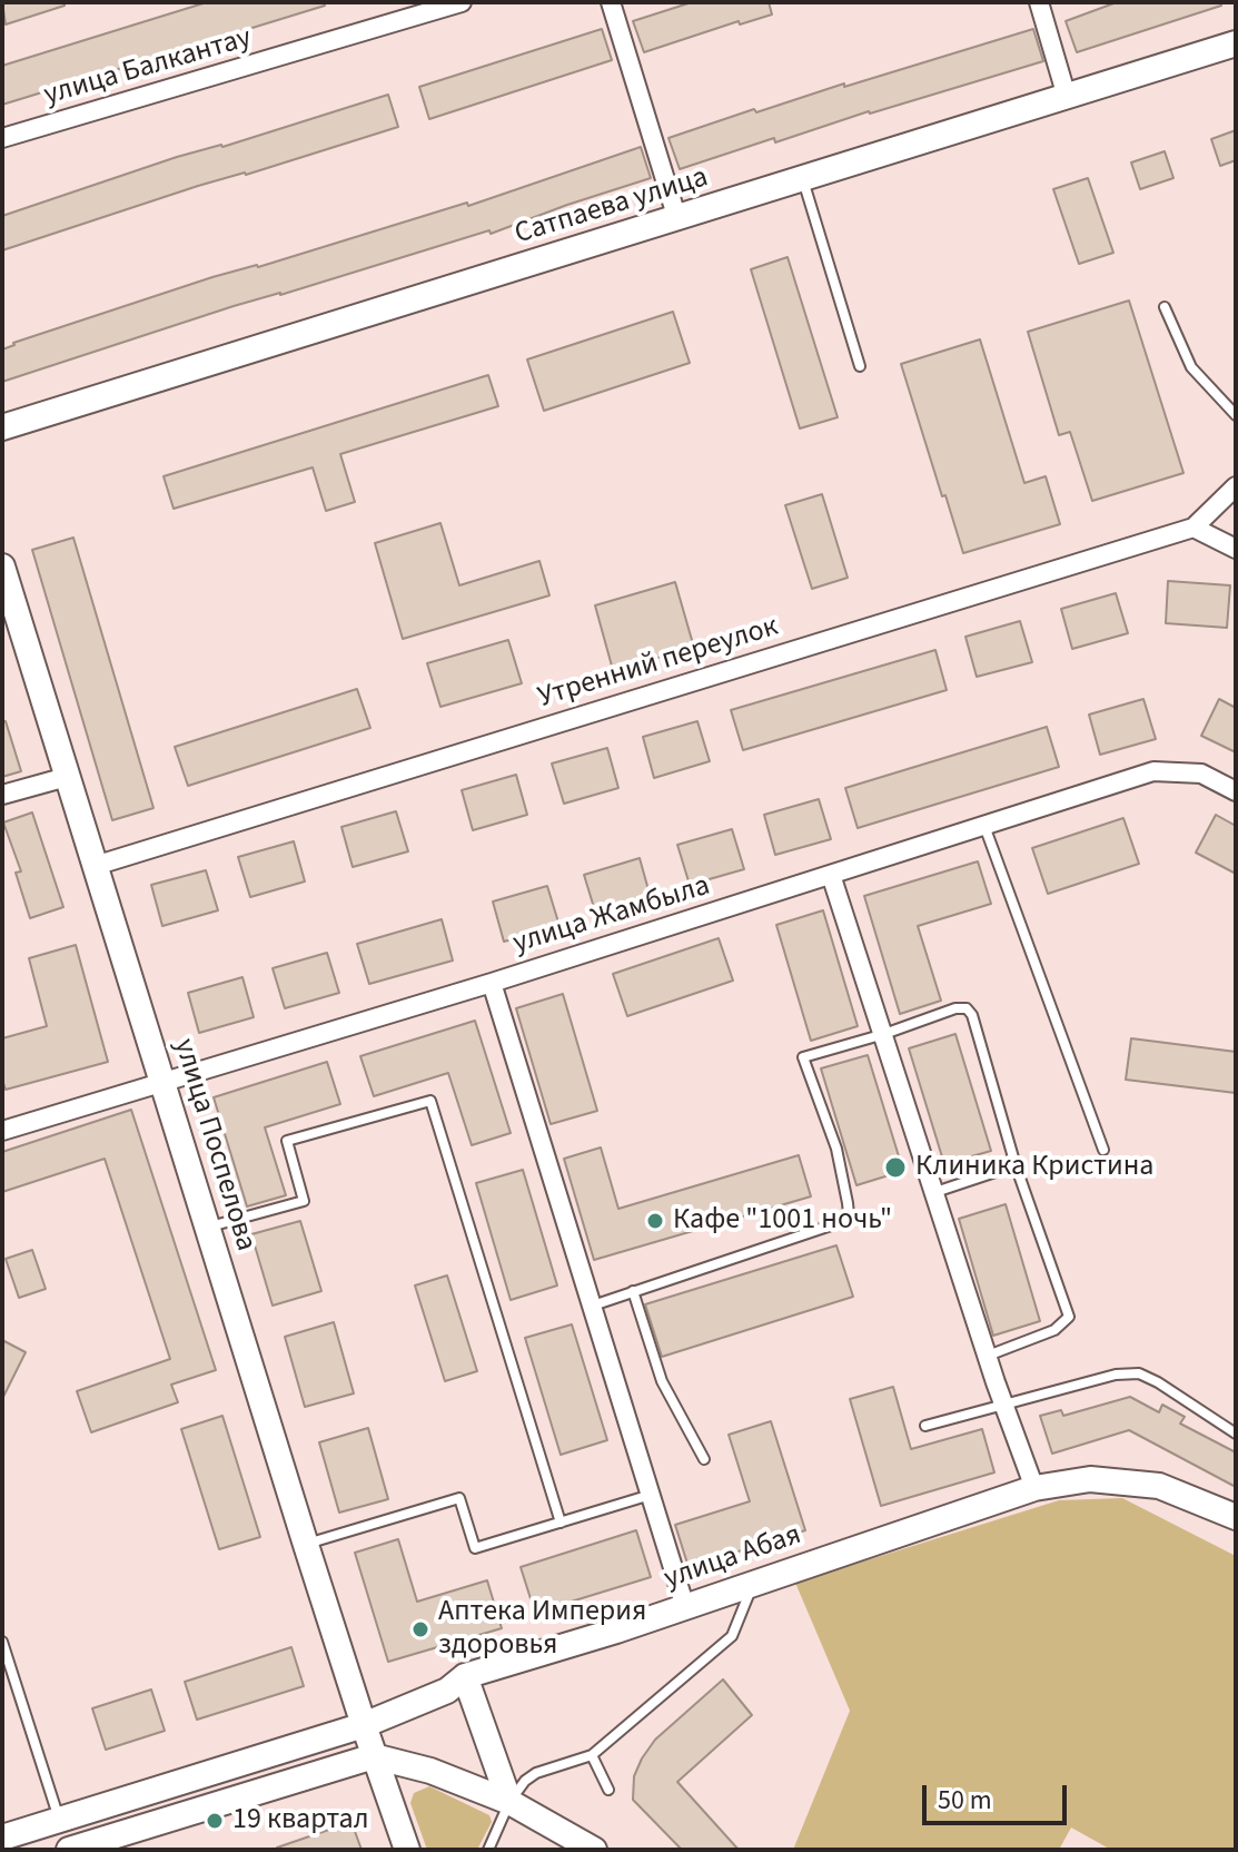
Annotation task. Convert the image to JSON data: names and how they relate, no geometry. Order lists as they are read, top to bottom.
{
  "streets": {
    "street": [
      "улица Балкантау",
      "Сатпаева улица",
      "Утренний переулок",
      "улица Жамбыла",
      "улица Поспелова",
      "улица Абая"
    ]
  },
  "crossings": [
    ["Утренний переулок", "улица Поспелова"],
    ["улица Жамбыла", "улица Поспелова"],
    ["улица Поспелова", "улица Абая"]
  ],
  "places": [
    "Клиника Кристина",
    "Кафе \"1001 ночь\"",
    "Аптека Империя здоровья",
    "19 квартал"
  ],
  "scale_bar": "50 m"
}
